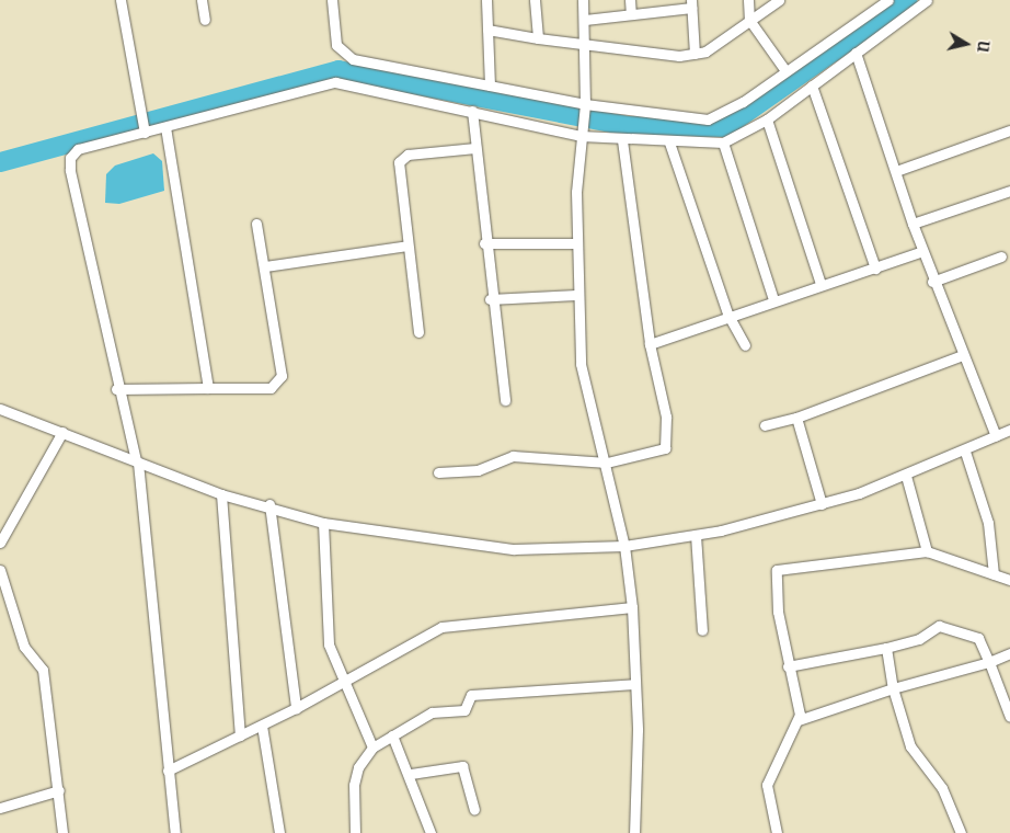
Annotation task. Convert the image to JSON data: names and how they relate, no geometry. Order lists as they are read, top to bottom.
{
  "north": "right"
}
